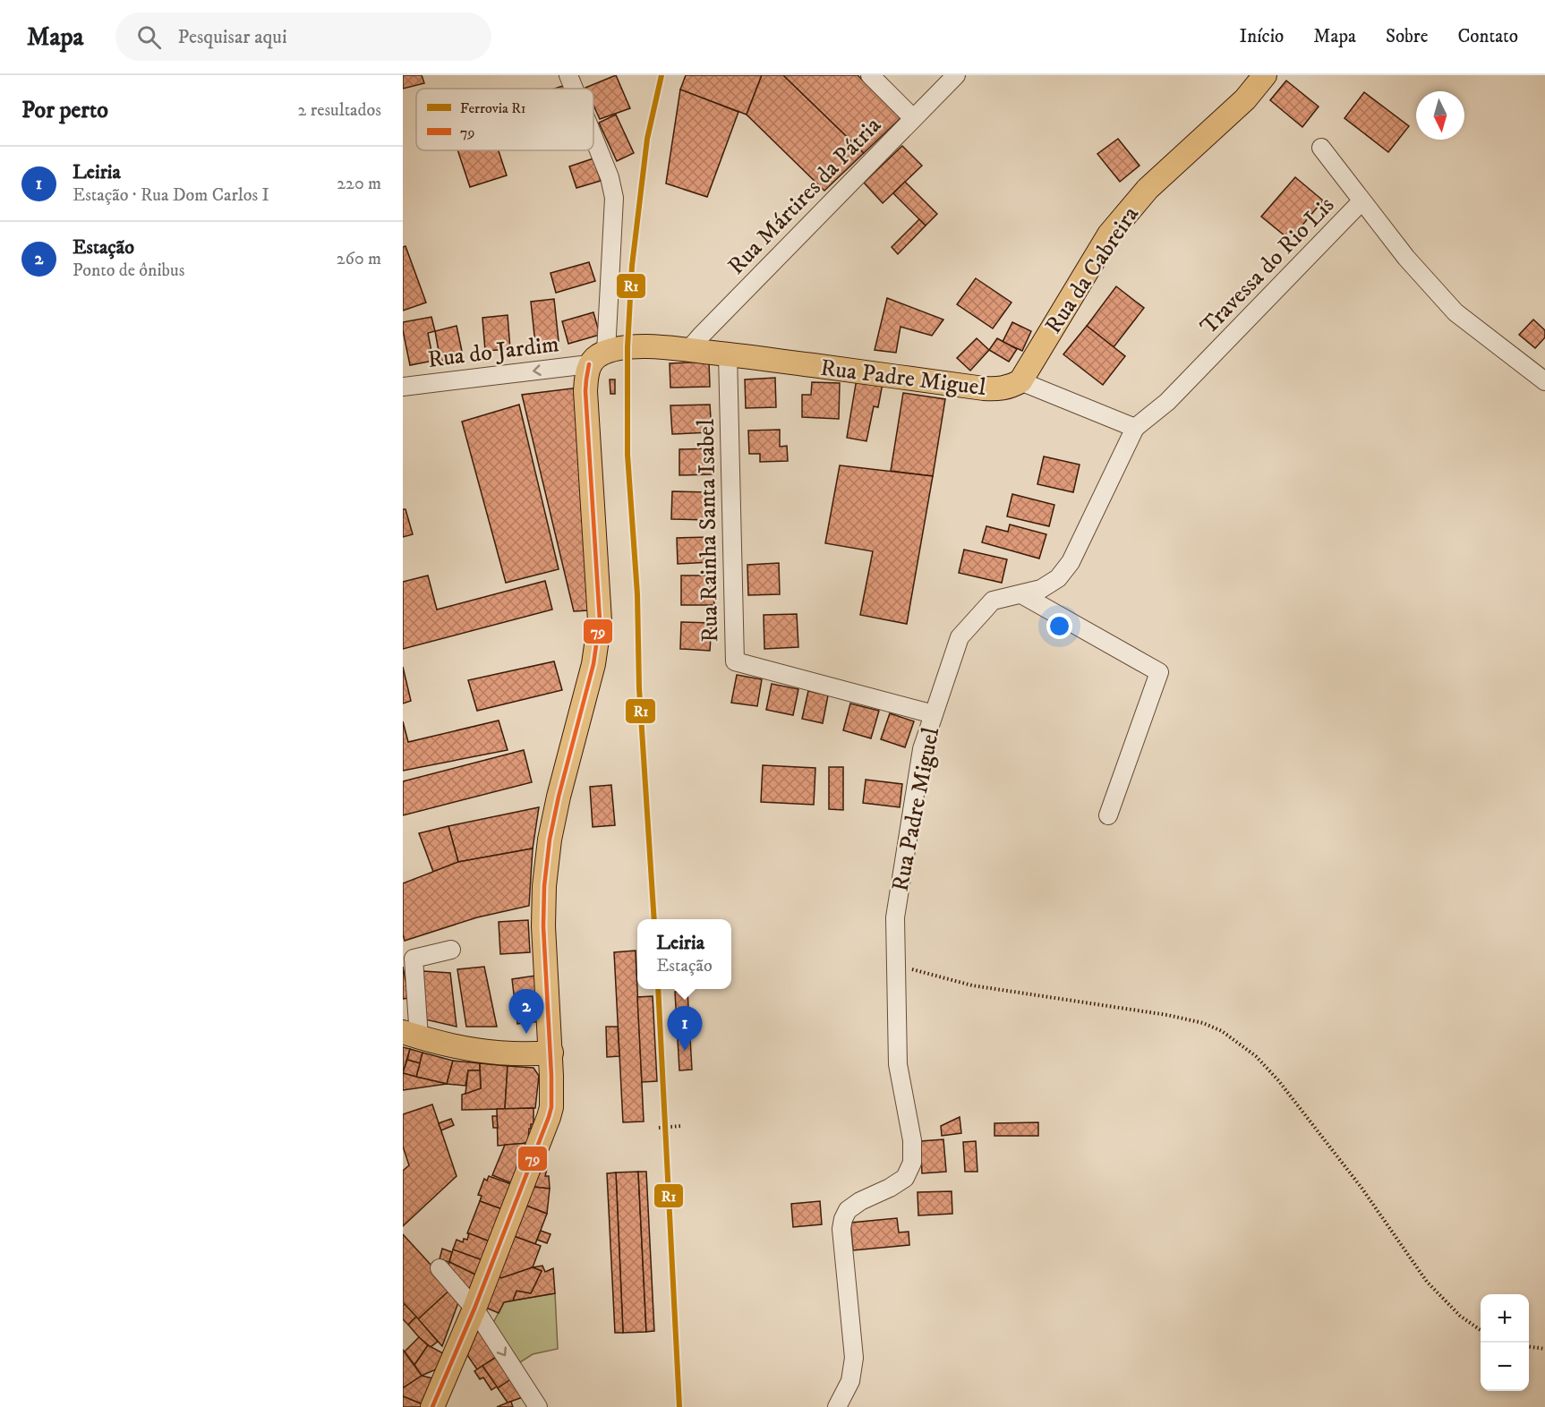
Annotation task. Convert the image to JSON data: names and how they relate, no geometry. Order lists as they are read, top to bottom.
{
  "streets": {
    "main road": ["Rua da Cabreira", "Rua Padre Miguel"],
    "street": [
      "Rua Mártires da Pátria",
      "Travessa do Rio Lis",
      "Rua do Jardim",
      "Rua Rainha Santa Isabel"
    ]
  },
  "crossings": [
    ["Rua Mártires da Pátria", "Rua Padre Miguel"],
    ["Travessa do Rio Lis", "Rua Padre Miguel"],
    ["Rua da Cabreira", "Rua Padre Miguel"],
    ["Rua do Jardim", "Rua Padre Miguel"],
    ["Rua Padre Miguel", "Rua Rainha Santa Isabel"]
  ],
  "one_way": ["Rua do Jardim"],
  "lines": ["rail line R1", "transit line 79"],
  "legend": ["Ferrovia R1", "79"],
  "north": "bottom",
  "page": {
    "header": "Mapa",
    "search": "Pesquisar aqui",
    "nav": [
      "Início",
      "Mapa",
      "Sobre",
      "Contato"
    ],
    "heading": ["Por perto", "2 resultados"],
    "list": [
      {
        "mark": "1",
        "name": "Leiria",
        "note": "Estação · Rua Dom Carlos I",
        "value": "220 m"
      },
      {
        "mark": "2",
        "name": "Estação",
        "note": "Ponto de ônibus",
        "value": "260 m"
      }
    ],
    "popup": ["Leiria", "Estação"],
    "pins": ["2", "1"],
    "map_buttons": ["+", "−"]
  }
}
